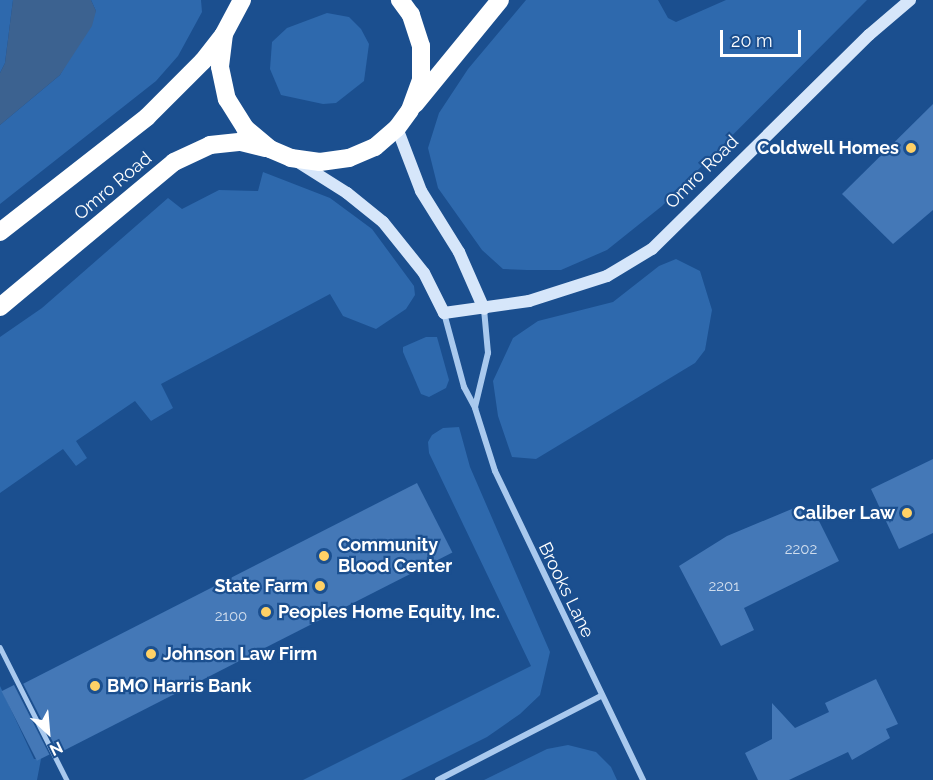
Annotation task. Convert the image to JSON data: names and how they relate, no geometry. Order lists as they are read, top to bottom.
{
  "streets": {
    "highway": ["Omro Road"],
    "street": ["Brooks Lane"]
  },
  "crossings": [
    ["Omro Road", "Brooks Lane"]
  ],
  "places": [
    "Coldwell Homes",
    "Caliber Law",
    "Community Blood Center",
    "State Farm",
    "Peoples Home Equity, Inc.",
    "Johnson Law Firm",
    "BMO Harris Bank"
  ],
  "house_numbers": ["2202", "2201", "2100"],
  "scale_bar": "20 m",
  "north": "bottom right"
}
